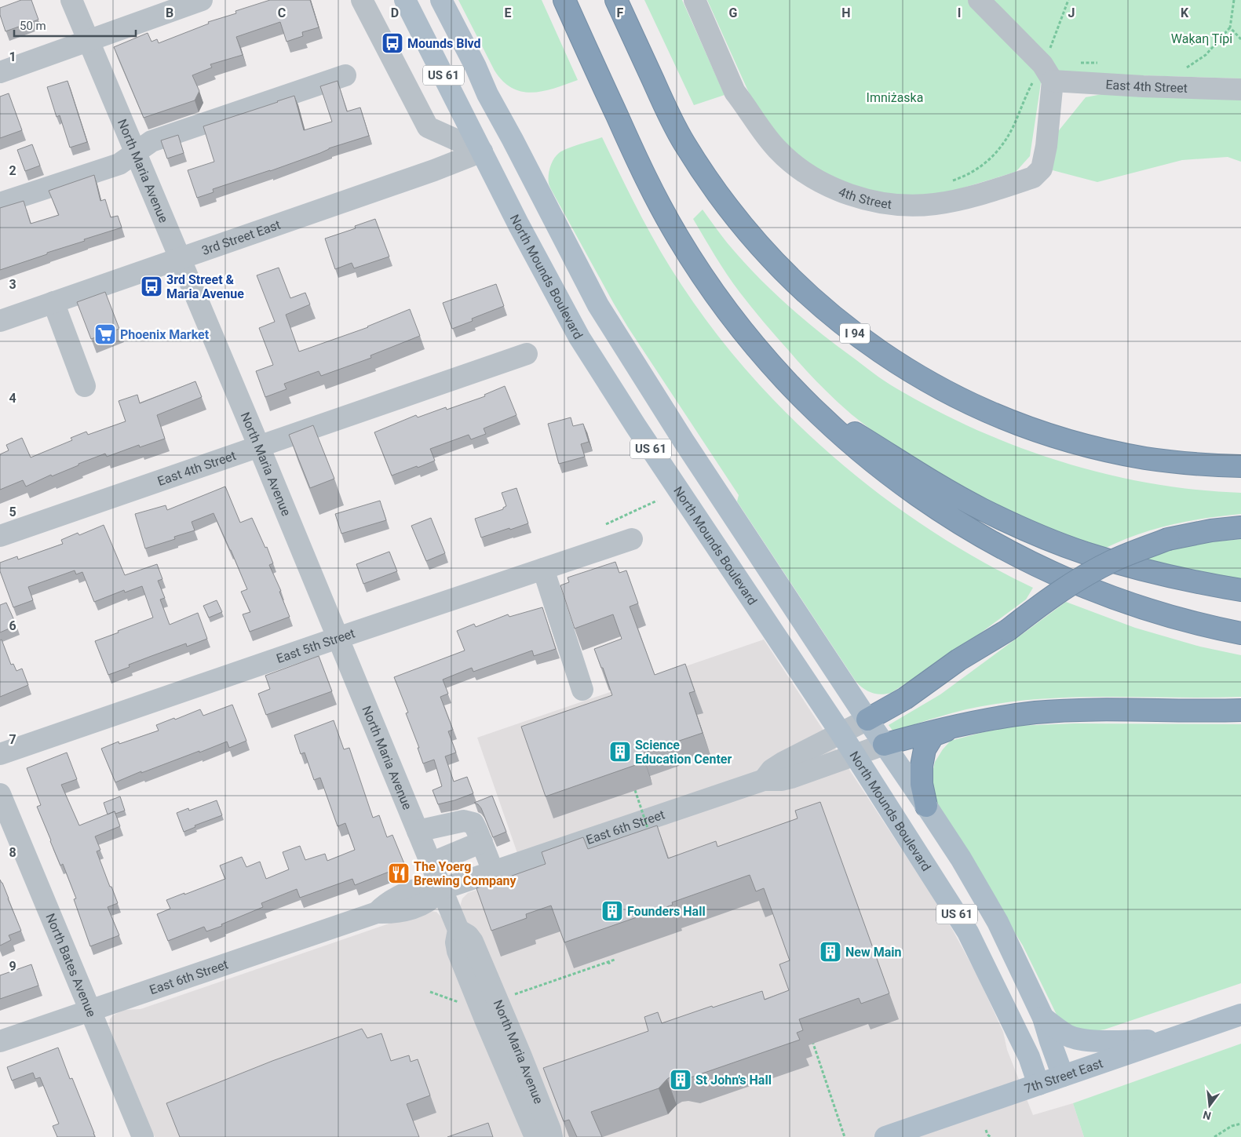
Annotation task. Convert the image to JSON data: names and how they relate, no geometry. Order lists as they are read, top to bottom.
{
  "streets": {
    "highway": ["I 94"],
    "main road": ["US 61", "North Mounds Boulevard", "7th Street East"],
    "street": [
      "East 4th Street",
      "North Maria Avenue",
      "4th Street",
      "3rd Street East",
      "East 5th Street",
      "East 6th Street",
      "North Bates Avenue"
    ]
  },
  "crossings": [
    ["US 61", "East 6th Street"],
    ["US 61", "7th Street East"],
    ["East 4th Street", "North Maria Avenue"],
    ["East 4th Street", "4th Street"],
    ["North Maria Avenue", "3rd Street East"],
    ["North Maria Avenue", "East 5th Street"],
    ["North Maria Avenue", "East 6th Street"],
    ["3rd Street East", "North Mounds Boulevard"],
    ["North Mounds Boulevard", "East 6th Street"],
    ["North Mounds Boulevard", "7th Street East"],
    ["East 6th Street", "North Bates Avenue"]
  ],
  "parks": ["Waḳaƞ Ṭípi", "Imniżaska"],
  "places": {
    "bus stop": ["Mounds Blvd", "3rd Street & Maria Avenue"],
    "supermarket": ["Phoenix Market"],
    "building": [
      "Science Education Center",
      "Founders Hall",
      "New Main",
      "St John's Hall"
    ],
    "restaurant": ["The Yoerg Brewing Company"]
  },
  "scale_bar": "50 m",
  "north": "bottom",
  "grid": {
    "columns": [
      "B",
      "C",
      "D",
      "E",
      "F",
      "G",
      "H",
      "I",
      "J",
      "K"
    ],
    "rows": [
      "1",
      "2",
      "3",
      "4",
      "5",
      "6",
      "7",
      "8",
      "9"
    ]
  }
}
